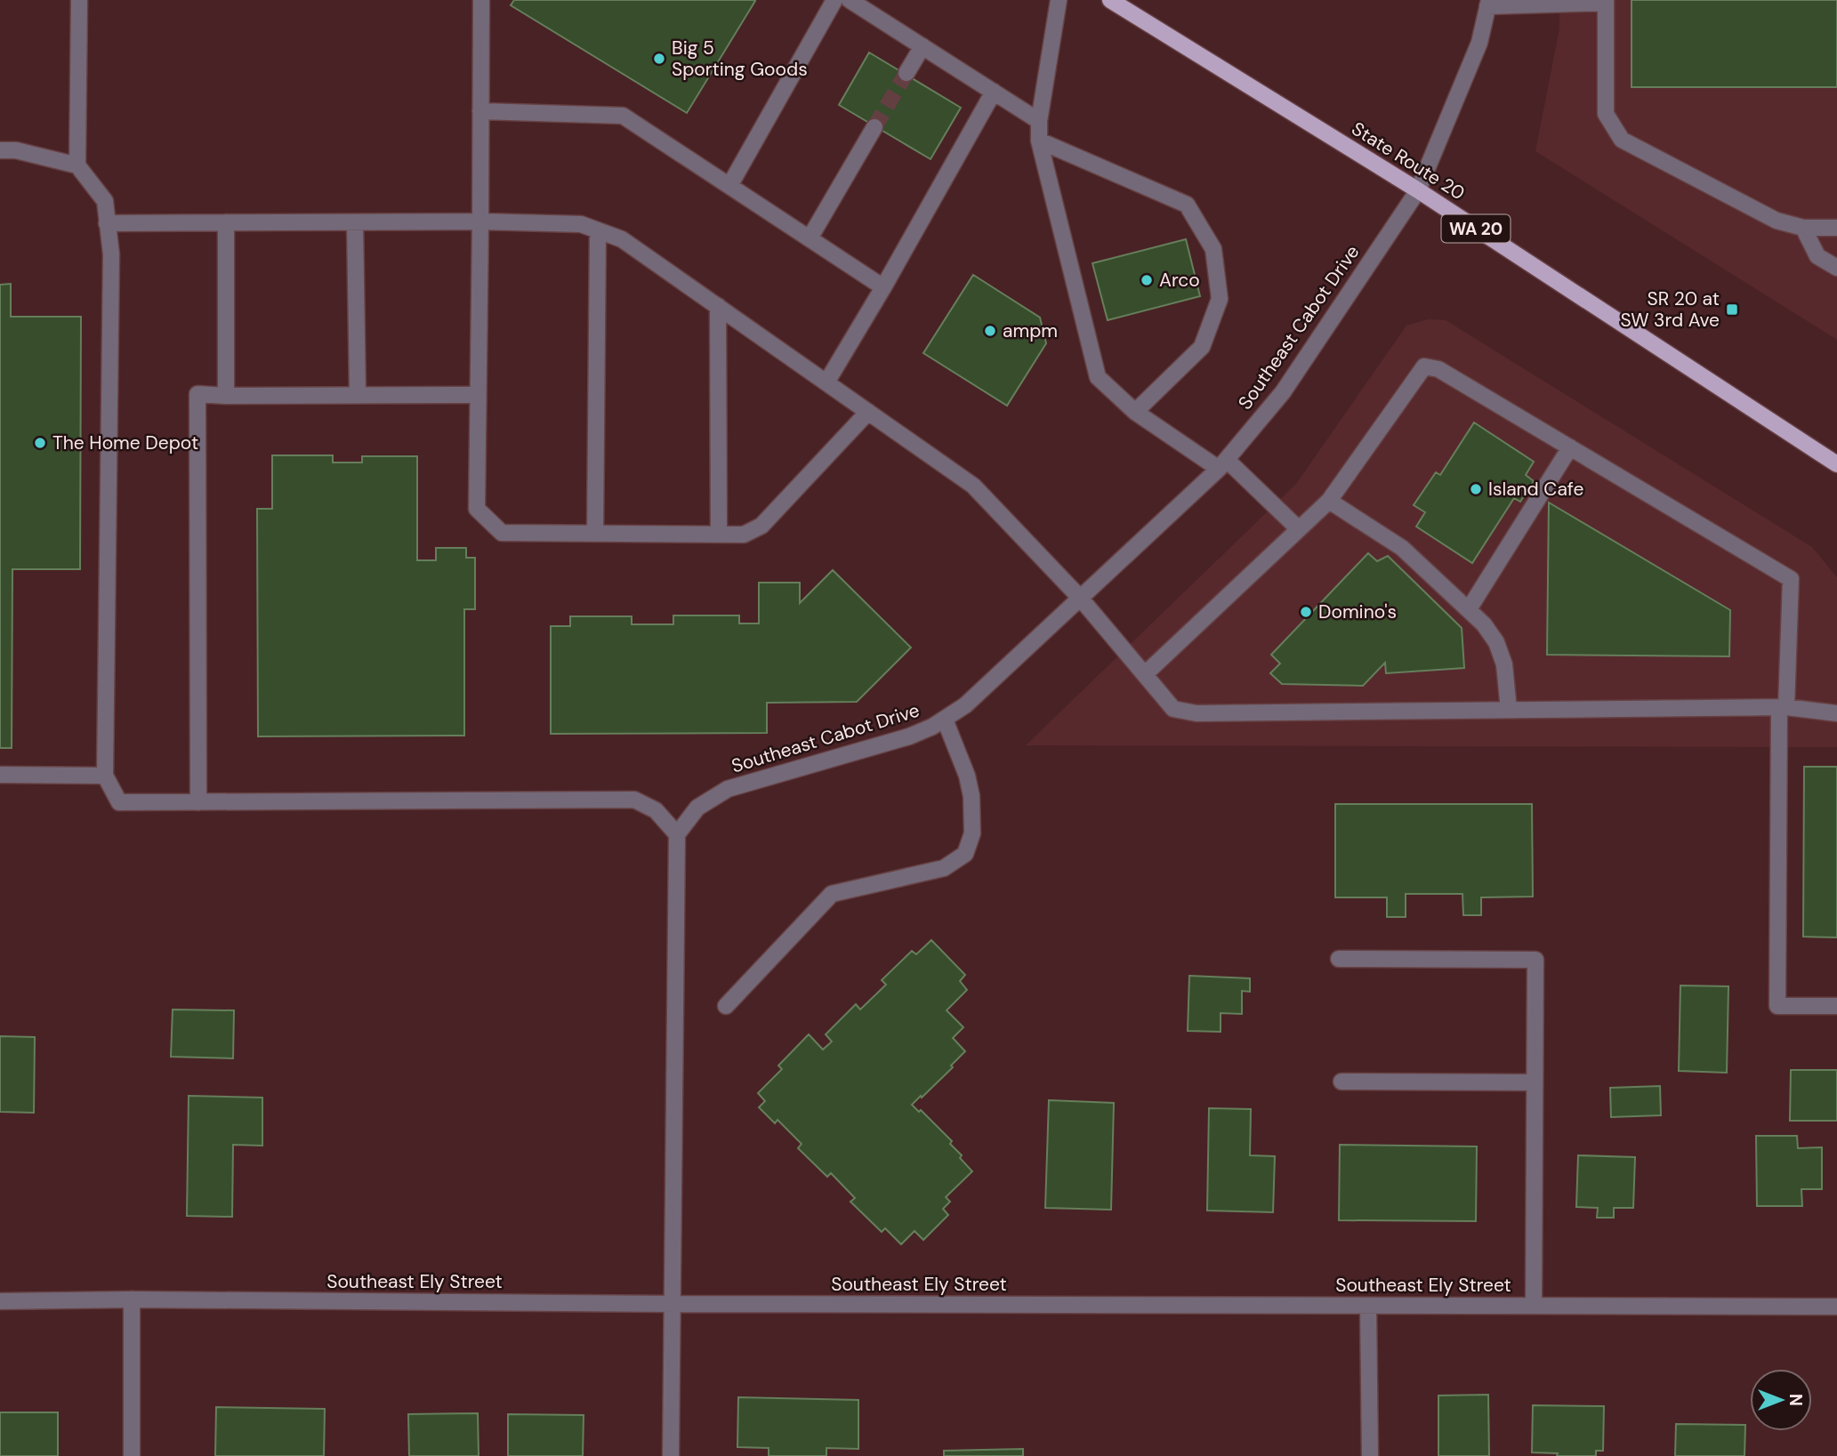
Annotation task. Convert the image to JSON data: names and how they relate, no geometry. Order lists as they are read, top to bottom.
{
  "streets": {
    "main road": ["State Route 20", "WA 20"],
    "street": ["Southeast Cabot Drive", "Southeast Ely Street"]
  },
  "crossings": [
    ["State Route 20", "Southeast Cabot Drive"]
  ],
  "places": {
    "other": [
      "Big 5 Sporting Goods",
      "Arco",
      "ampm",
      "The Home Depot",
      "Island Cafe",
      "Domino's"
    ],
    "transit": ["SR 20 at SW 3rd Ave"]
  },
  "north": "right"
}
